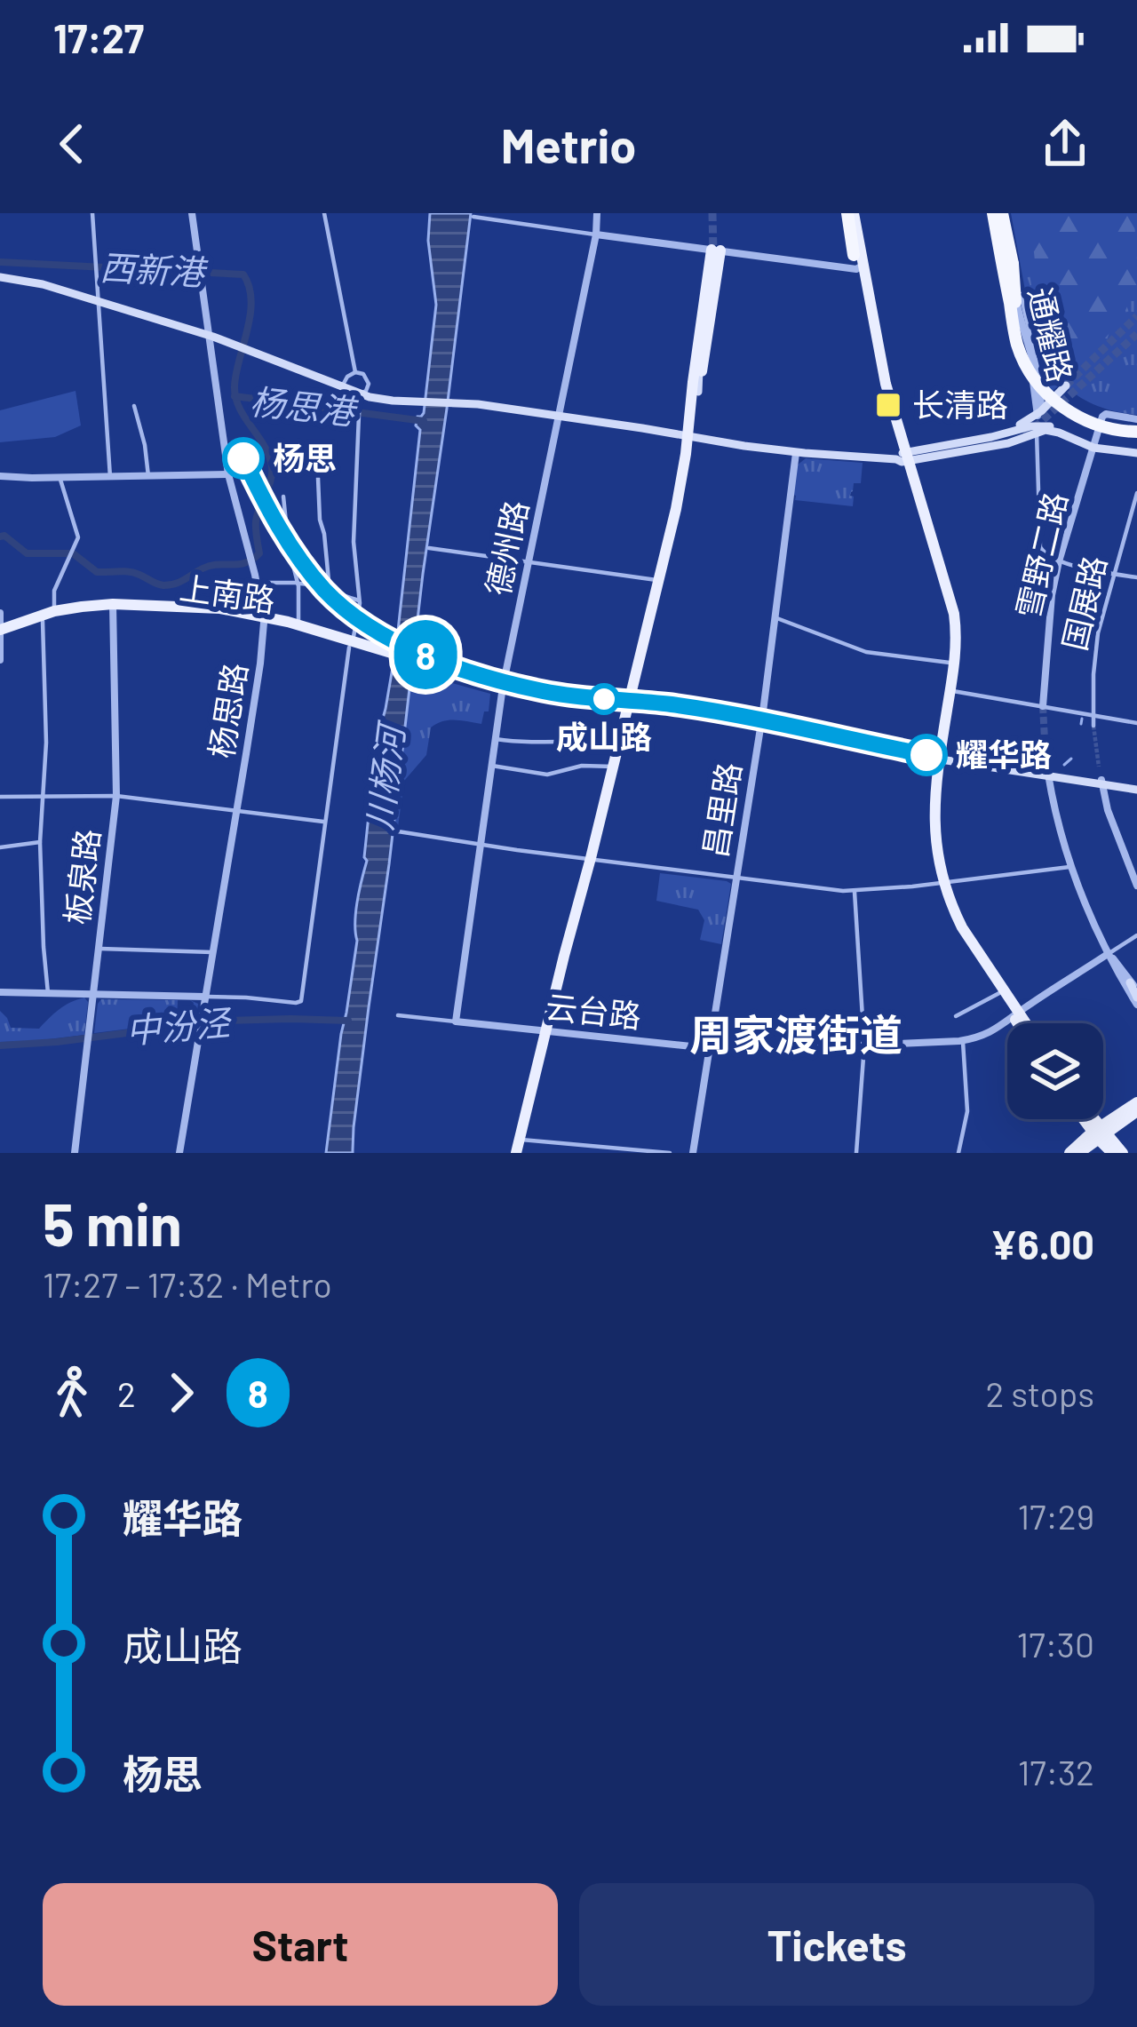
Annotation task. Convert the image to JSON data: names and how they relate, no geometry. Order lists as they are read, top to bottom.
{
  "streets": {
    "main road": ["上南路"],
    "street": [
      "通耀路",
      "德州路",
      "雪野二路",
      "国展路",
      "杨思路",
      "昌里路",
      "板泉路",
      "云台路"
    ]
  },
  "crossings": [
    ["德州路", "上南路"],
    ["德州路", "云台路"],
    ["上南路", "杨思路"],
    ["上南路", "昌里路"],
    ["上南路", "板泉路"],
    ["昌里路", "云台路"]
  ],
  "districts": ["周家渡街道"],
  "water": [
    "西新港",
    "杨思港",
    "川杨河",
    "中汾泾"
  ],
  "places": {
    "transit": ["长清路"],
    "other": ["杨思", "成山路", "耀华路"]
  },
  "lines": ["metro line 8"],
  "page": {
    "status": "17:27",
    "header": "Metrio",
    "on_map": "8",
    "heading": ["5 min", "17:27 – 17:32 · Metro", "¥6.00"],
    "legs": ["2", "8", "2 stops"],
    "list": [
      {
        "name": "耀华路",
        "value": "17:29"
      },
      {
        "name": "成山路",
        "value": "17:30"
      },
      {
        "name": "杨思",
        "value": "17:32"
      }
    ],
    "buttons": ["Start", "Tickets"]
  }
}
